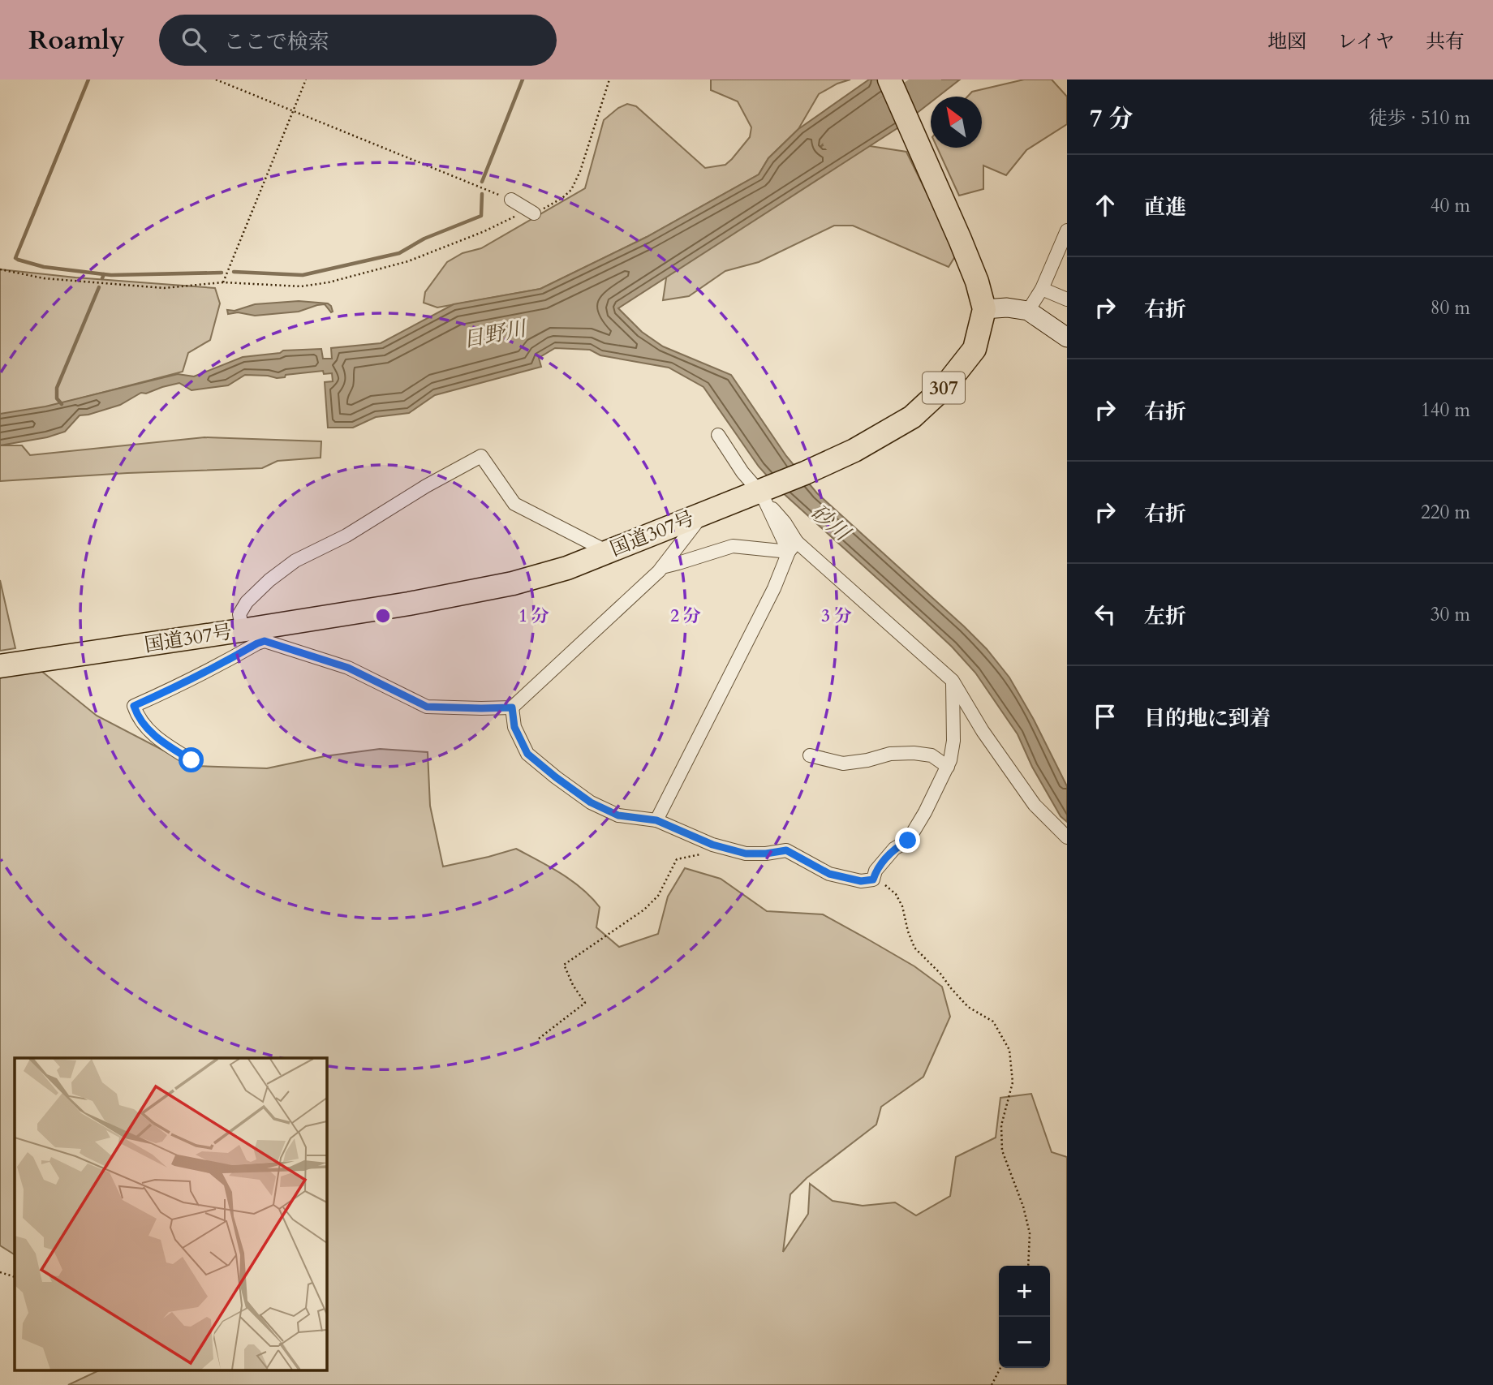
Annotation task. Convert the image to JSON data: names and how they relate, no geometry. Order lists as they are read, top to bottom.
{
  "streets": {
    "highway": ["307", "国道307号"]
  },
  "water": ["日野川", "砂川"],
  "north": "top left",
  "page": {
    "header": "Roamly",
    "search": "ここで検索",
    "nav": ["地図", "レイヤ", "共有"],
    "heading": ["7 分", "徒歩 · 510 m"],
    "list": [
      ["直進", "40 m"],
      ["右折", "80 m"],
      ["右折", "140 m"],
      ["右折", "220 m"],
      ["左折", "30 m"],
      "目的地に到着"
    ],
    "map_buttons": ["+", "−"]
  },
  "rings": ["1 分", "2 分", "3 分"]
}
